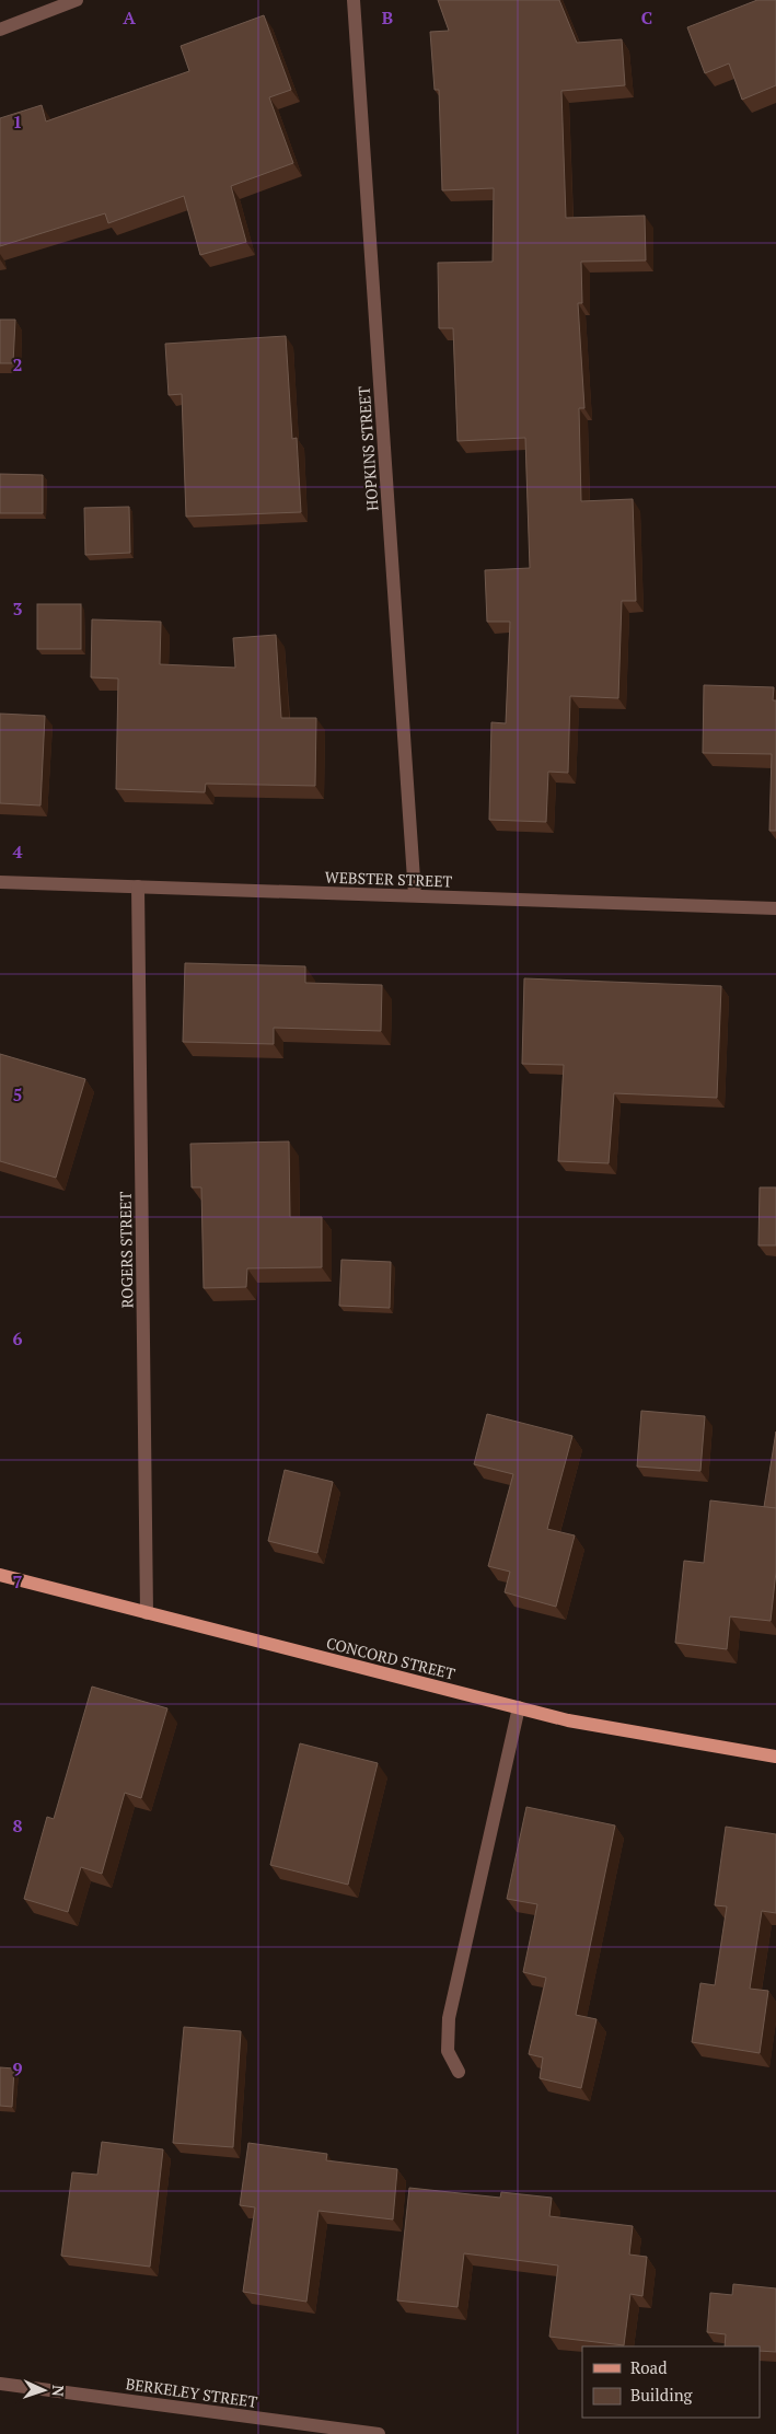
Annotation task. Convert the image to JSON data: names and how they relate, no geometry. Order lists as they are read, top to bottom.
{
  "streets": {
    "main road": ["CONCORD STREET"],
    "street": [
      "HOPKINS STREET",
      "WEBSTER STREET",
      "ROGERS STREET",
      "BERKELEY STREET"
    ]
  },
  "crossings": [
    ["HOPKINS STREET", "WEBSTER STREET"],
    ["WEBSTER STREET", "ROGERS STREET"],
    ["ROGERS STREET", "CONCORD STREET"]
  ],
  "legend": ["Road", "Building"],
  "north": "right",
  "grid": {
    "columns": ["A", "B", "C"],
    "rows": [
      "1",
      "2",
      "3",
      "4",
      "5",
      "6",
      "7",
      "8",
      "9"
    ]
  }
}
